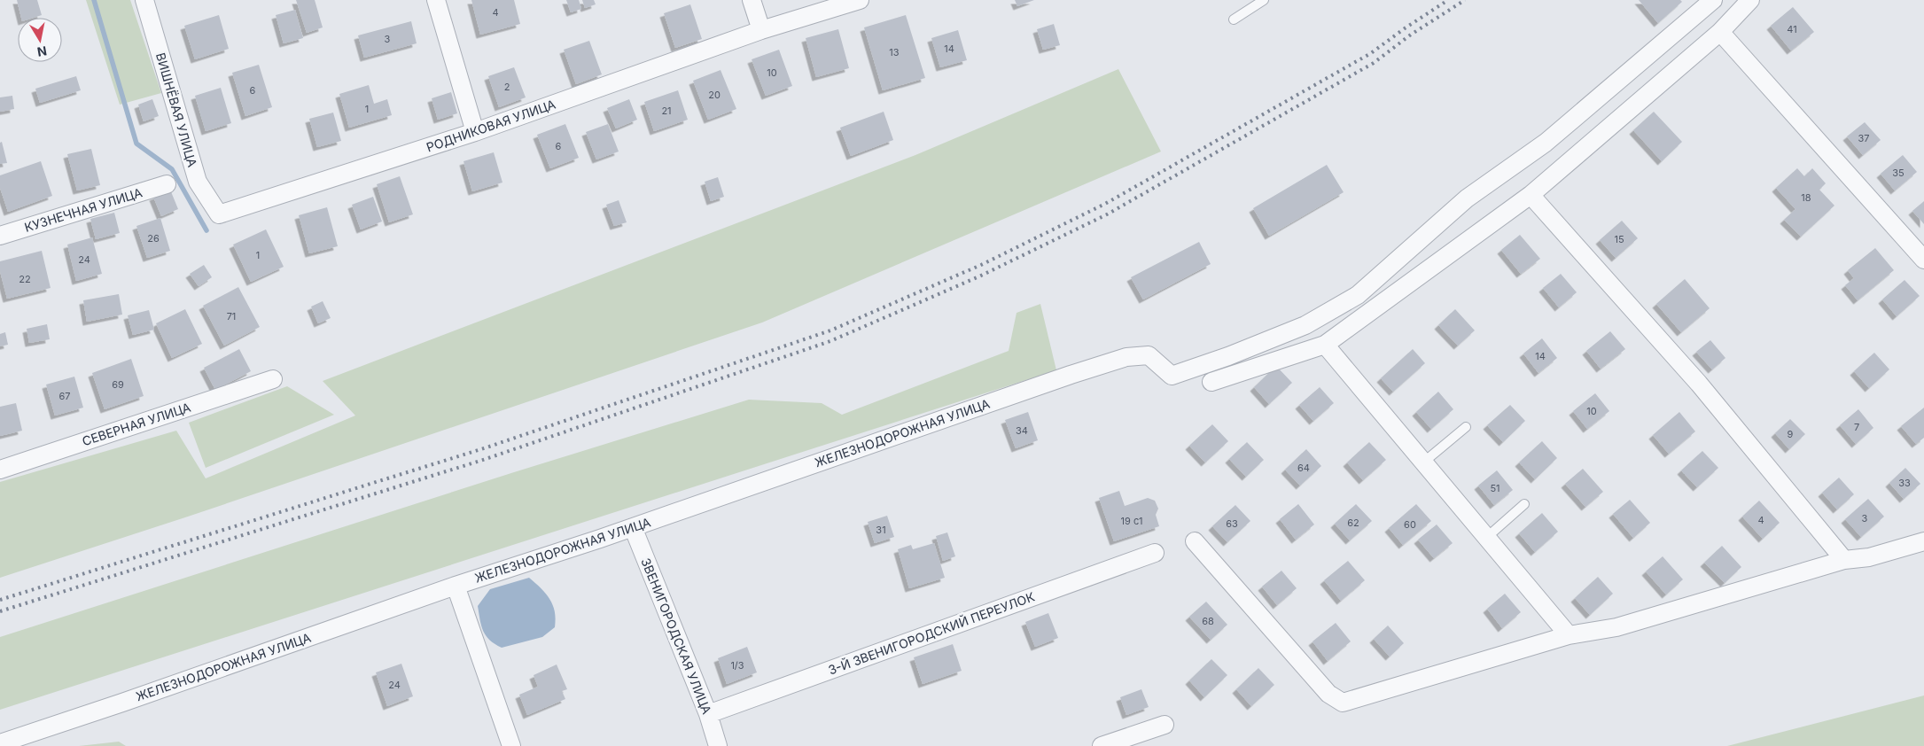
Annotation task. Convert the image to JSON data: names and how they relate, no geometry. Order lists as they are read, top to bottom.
{
  "streets": {
    "street": [
      "ВИШНЁВАЯ УЛИЦА",
      "РОДНИКОВАЯ УЛИЦА",
      "КУЗНЕЧНАЯ УЛИЦА",
      "СЕВЕРНАЯ УЛИЦА",
      "ЖЕЛЕЗНОДОРОЖНАЯ УЛИЦА",
      "3-Й ЗВЕНИГОРОДСКИЙ ПЕРЕУЛОК",
      "ЗВЕНИГОРОДСКАЯ УЛИЦА"
    ]
  },
  "crossings": [
    ["ВИШНЁВАЯ УЛИЦА", "РОДНИКОВАЯ УЛИЦА"],
    ["ЖЕЛЕЗНОДОРОЖНАЯ УЛИЦА", "ЗВЕНИГОРОДСКАЯ УЛИЦА"],
    ["3-Й ЗВЕНИГОРОДСКИЙ ПЕРЕУЛОК", "ЗВЕНИГОРОДСКАЯ УЛИЦА"]
  ],
  "house_numbers": [
    "4",
    "41",
    "3",
    "14",
    "13",
    "10",
    "2",
    "6",
    "20",
    "1",
    "21",
    "37",
    "6",
    "35",
    "18",
    "26",
    "15",
    "1",
    "24",
    "22",
    "71",
    "14",
    "69",
    "67",
    "10",
    "7",
    "34",
    "9",
    "64",
    "33",
    "51",
    "3",
    "4",
    "19 с1",
    "62",
    "63",
    "60",
    "31",
    "68",
    "1/3",
    "24"
  ],
  "north": "bottom"
}
